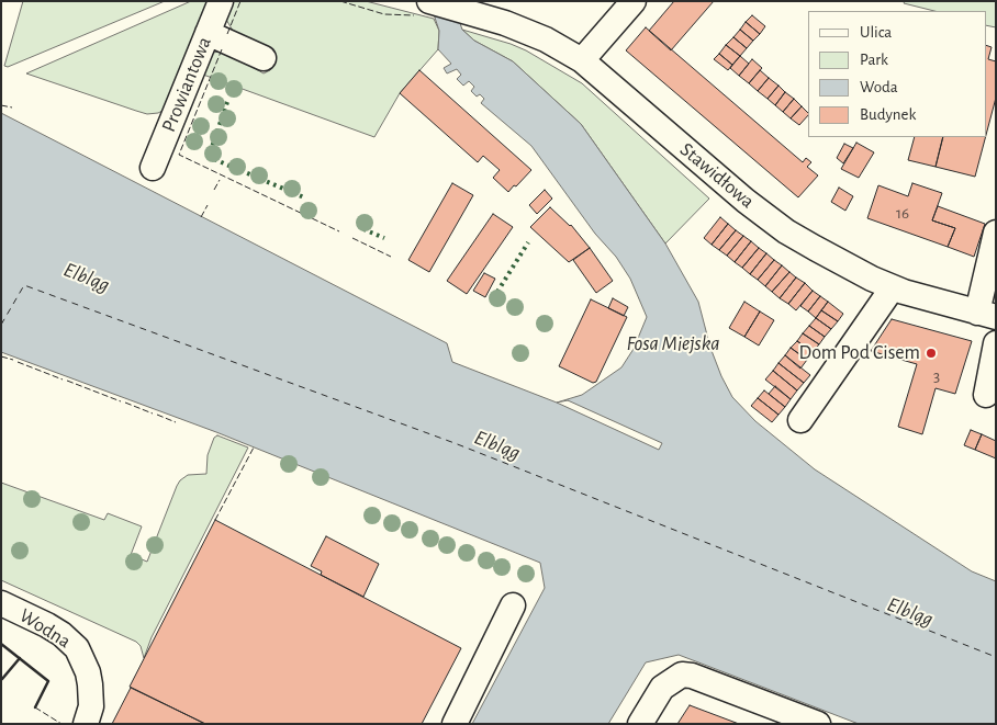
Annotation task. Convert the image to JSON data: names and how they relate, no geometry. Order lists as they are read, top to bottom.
{
  "streets": {
    "street": ["Prowiantowa", "Stawidłowa", "Wodna"]
  },
  "water": ["Elbląg", "Fosa Miejska"],
  "places": ["Dom Pod Cisem"],
  "house_numbers": ["16", "3"],
  "legend": [
    "Ulica",
    "Park",
    "Woda",
    "Budynek"
  ]
}
